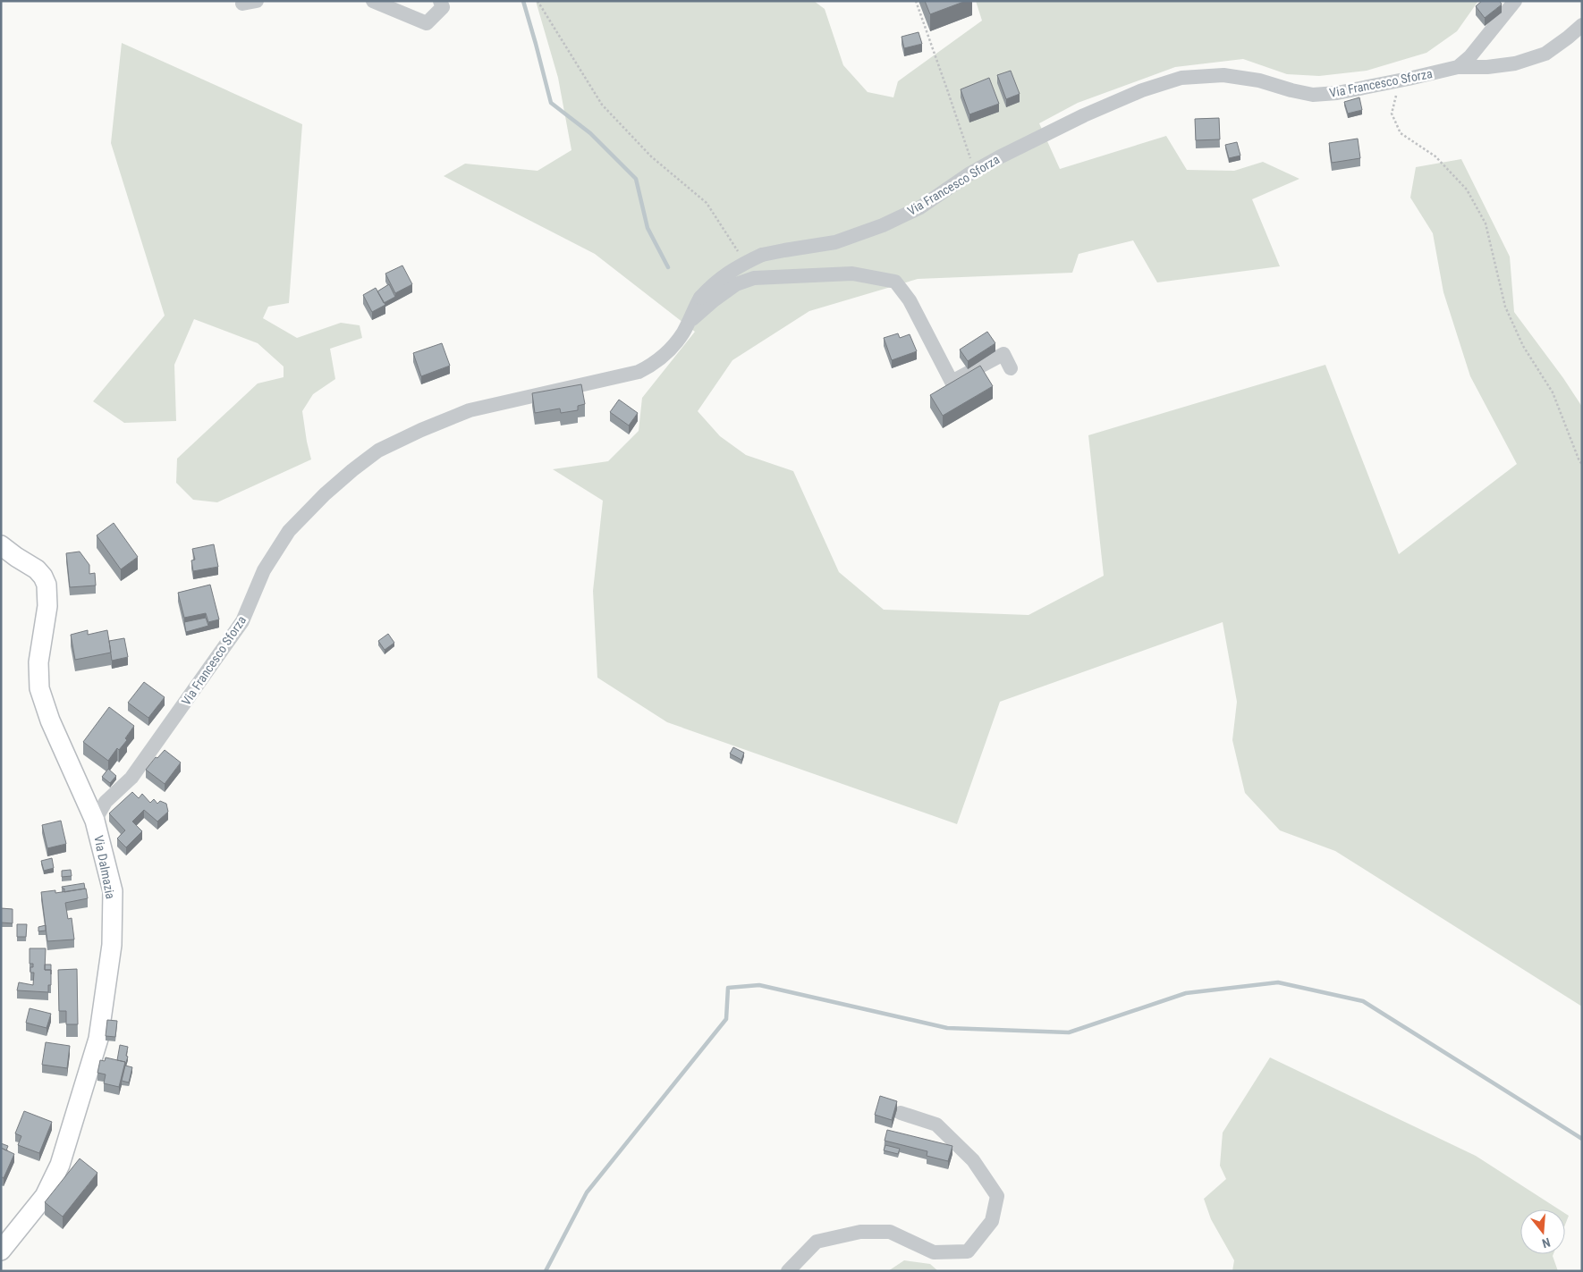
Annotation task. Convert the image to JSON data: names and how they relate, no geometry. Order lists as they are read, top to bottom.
{
  "streets": {
    "main road": ["Via Dalmazia"],
    "street": ["Via Francesco Sforza"]
  },
  "crossings": [
    ["Via Francesco Sforza", "Via Dalmazia"]
  ],
  "north": "bottom"
}
